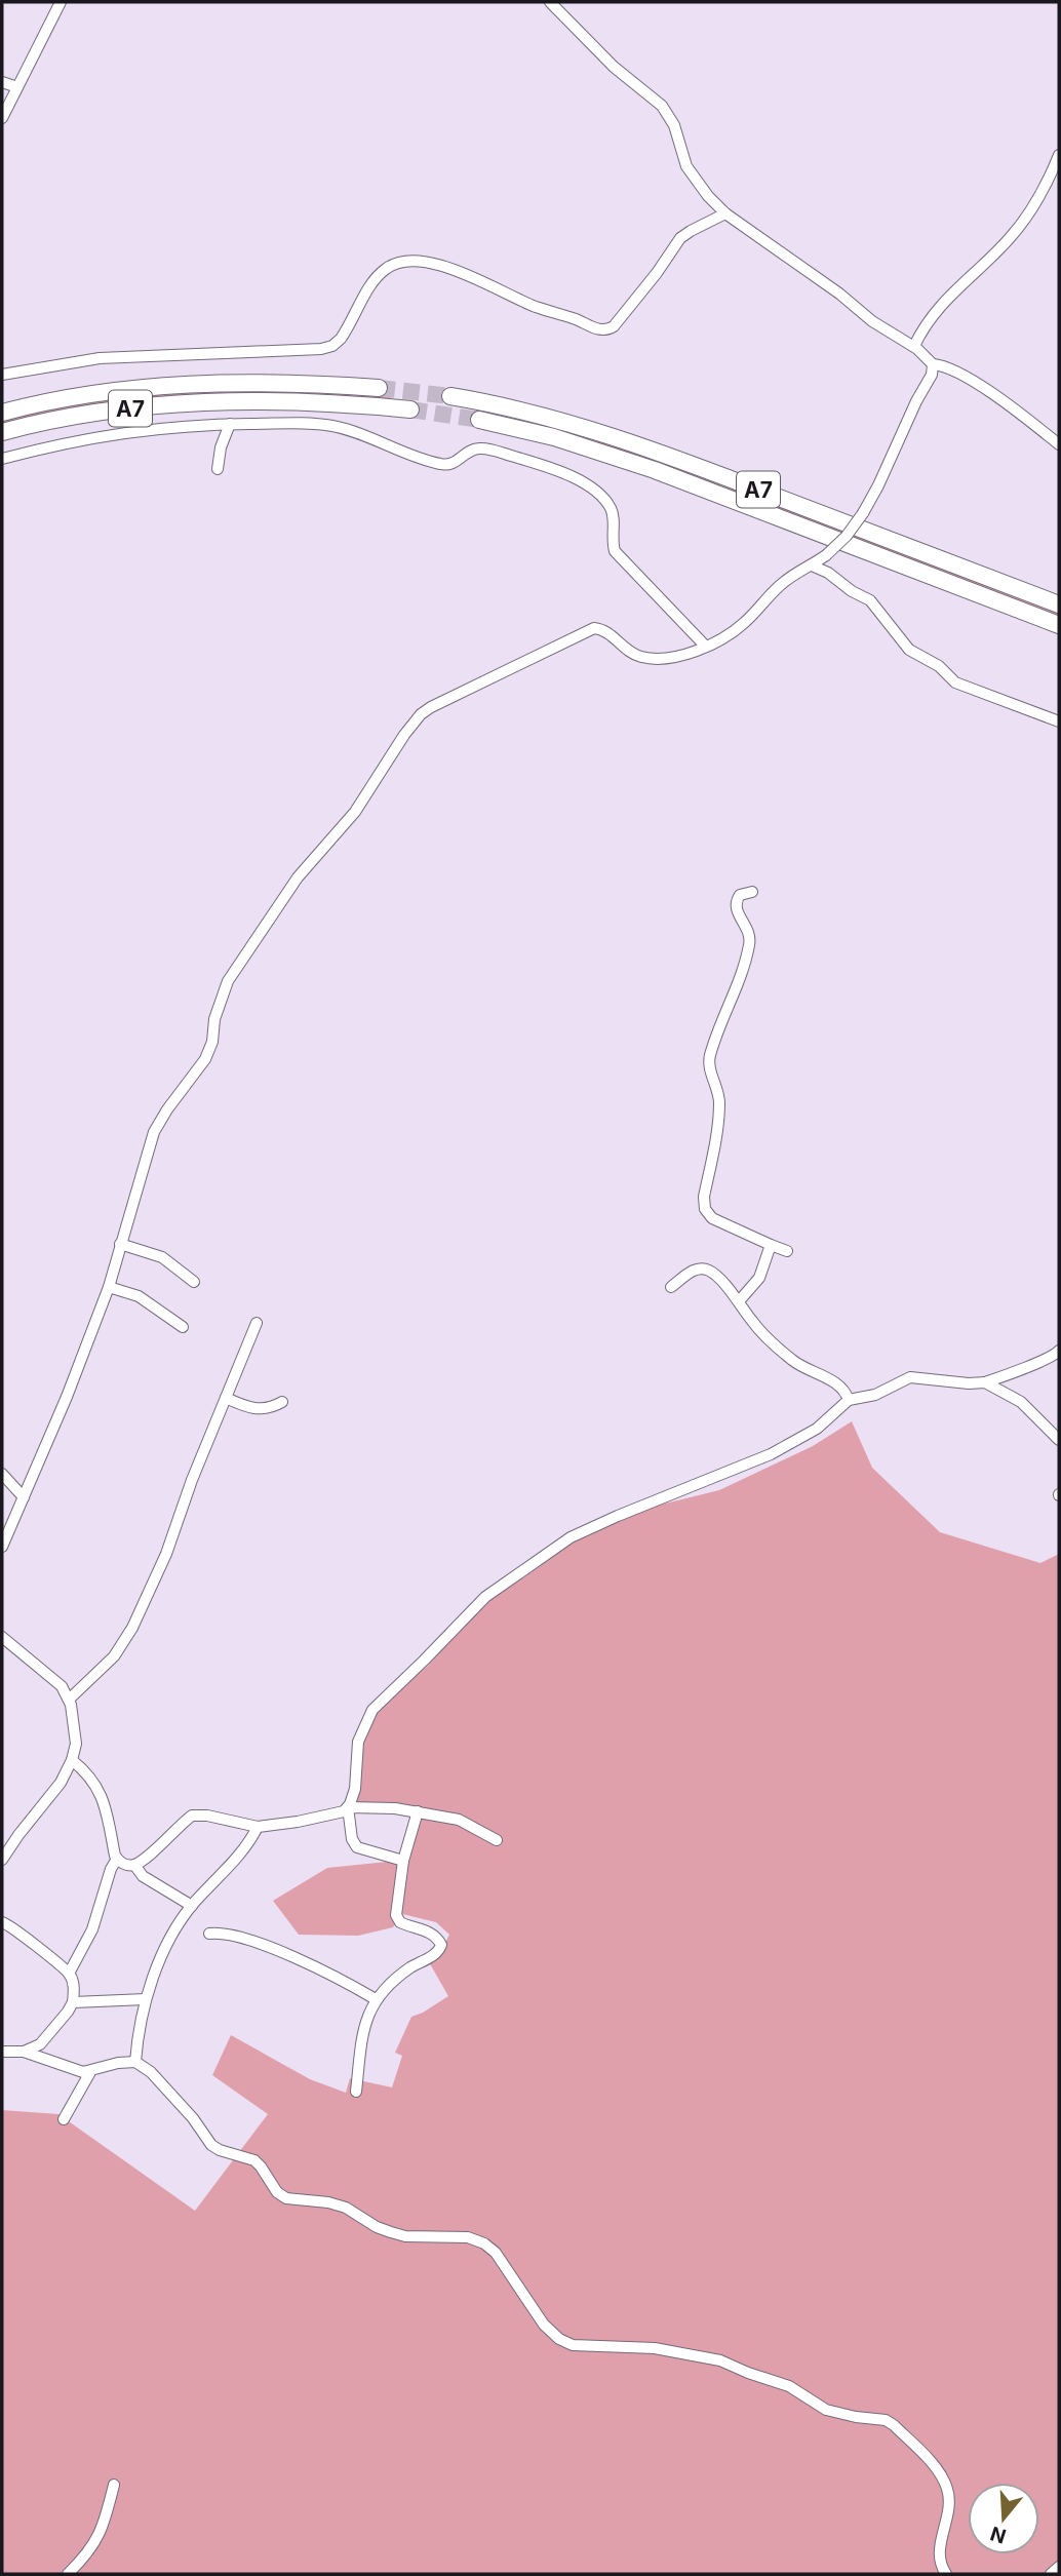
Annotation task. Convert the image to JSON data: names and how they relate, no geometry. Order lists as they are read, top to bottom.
{
  "streets": {
    "highway": ["Α7"]
  },
  "north": "bottom"
}
